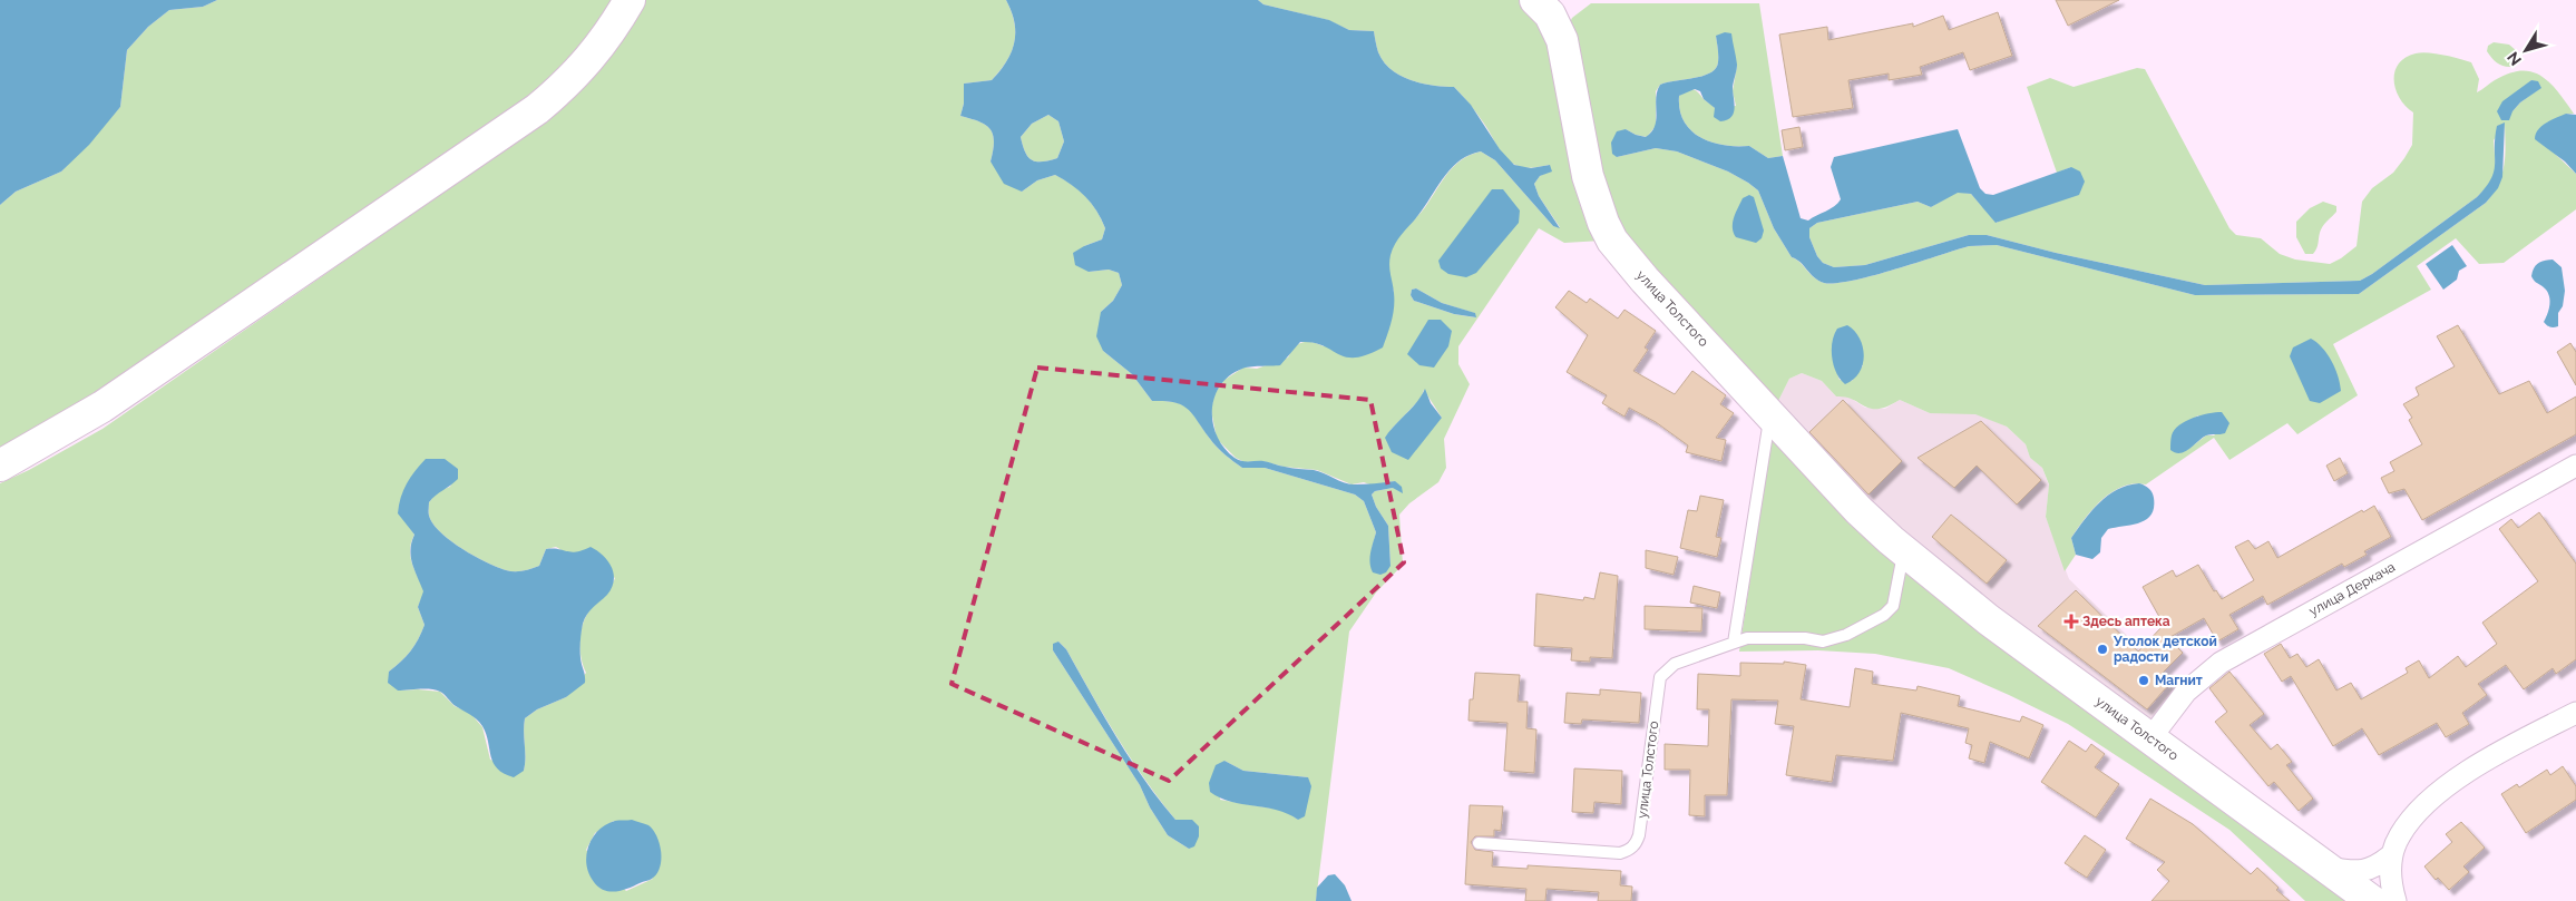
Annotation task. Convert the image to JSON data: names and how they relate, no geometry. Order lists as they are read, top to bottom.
{
  "streets": {
    "main road": ["улица Толстого"],
    "street": ["улица Деркача"]
  },
  "crossings": [
    ["улица Толстого", "улица Деркача"]
  ],
  "places": {
    "health": ["Здесь аптека"],
    "other": ["Уголок детской радости", "Магнит"]
  },
  "north": "bottom left"
}
